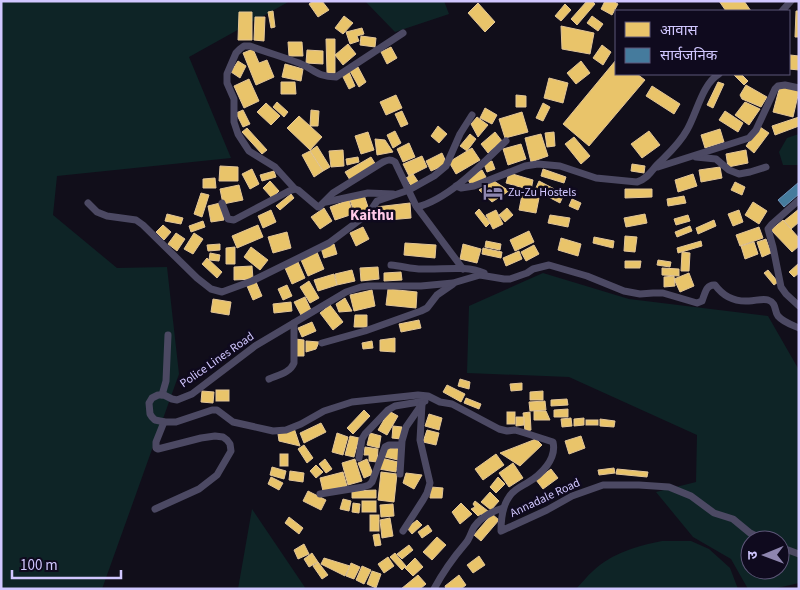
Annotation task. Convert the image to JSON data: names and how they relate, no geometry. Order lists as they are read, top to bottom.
{
  "streets": {
    "street": ["Police Lines Road", "Annadale Road"]
  },
  "districts": ["Kaithu"],
  "places": {
    "hotel": ["Zu-Zu Hostels"]
  },
  "legend": ["आवास", "सार्वजनिक"],
  "scale_bar": "100 m",
  "north": "left"
}
